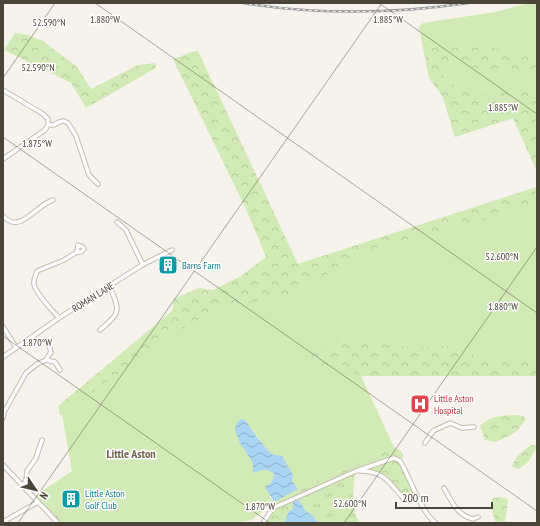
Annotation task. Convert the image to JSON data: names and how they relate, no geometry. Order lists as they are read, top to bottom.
{
  "streets": {
    "street": ["ROMAN LANE"]
  },
  "districts": ["Little Aston"],
  "places": {
    "building": ["Barns Farm", "Little Aston Golf Club"],
    "hospital": ["Little Aston Hospital"]
  },
  "scale_bar": "200 m",
  "north": "bottom right",
  "coordinates": [
    "1.880°W",
    "1.885°W",
    "52.590°N",
    "1.875°W",
    "52.600°N",
    "1.870°W"
  ]
}
